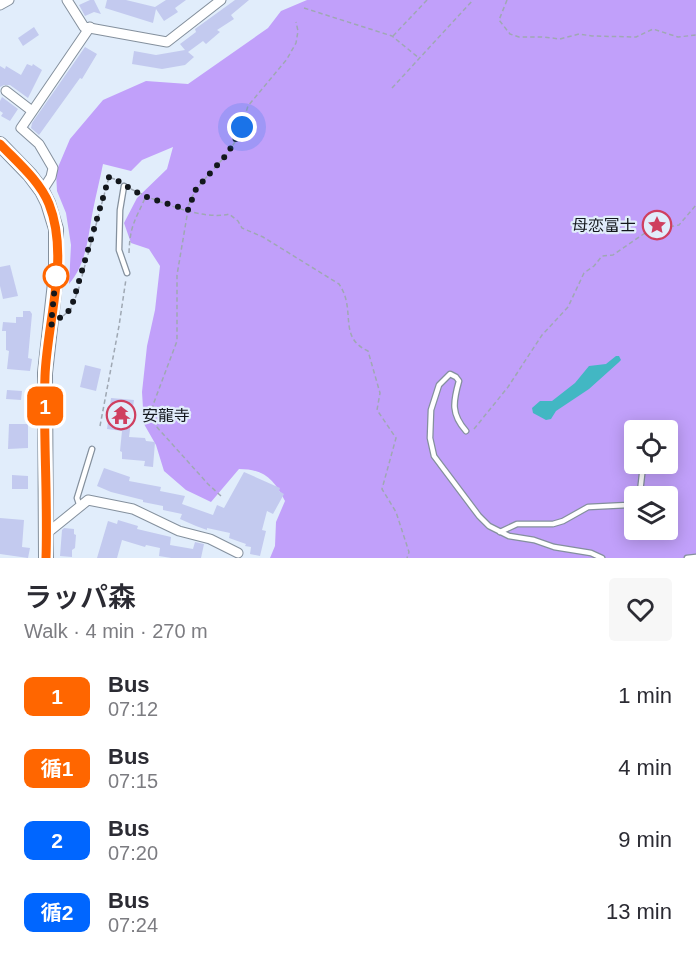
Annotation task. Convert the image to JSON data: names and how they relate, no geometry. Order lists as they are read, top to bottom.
{
  "places": {
    "place": ["母恋富士"],
    "temple": ["安龍寺"]
  },
  "lines": ["bus line 1"],
  "page": {
    "on_map": "1",
    "heading": ["ラッパ森", "Walk · 4 min · 270 m"],
    "list": [
      {
        "mark": "1",
        "name": "Bus",
        "note": "07:12",
        "value": "1 min"
      },
      {
        "mark": "循1",
        "name": "Bus",
        "note": "07:15",
        "value": "4 min"
      },
      {
        "mark": "2",
        "name": "Bus",
        "note": "07:20",
        "value": "9 min"
      },
      {
        "mark": "循2",
        "name": "Bus",
        "note": "07:24",
        "value": "13 min"
      }
    ]
  }
}
